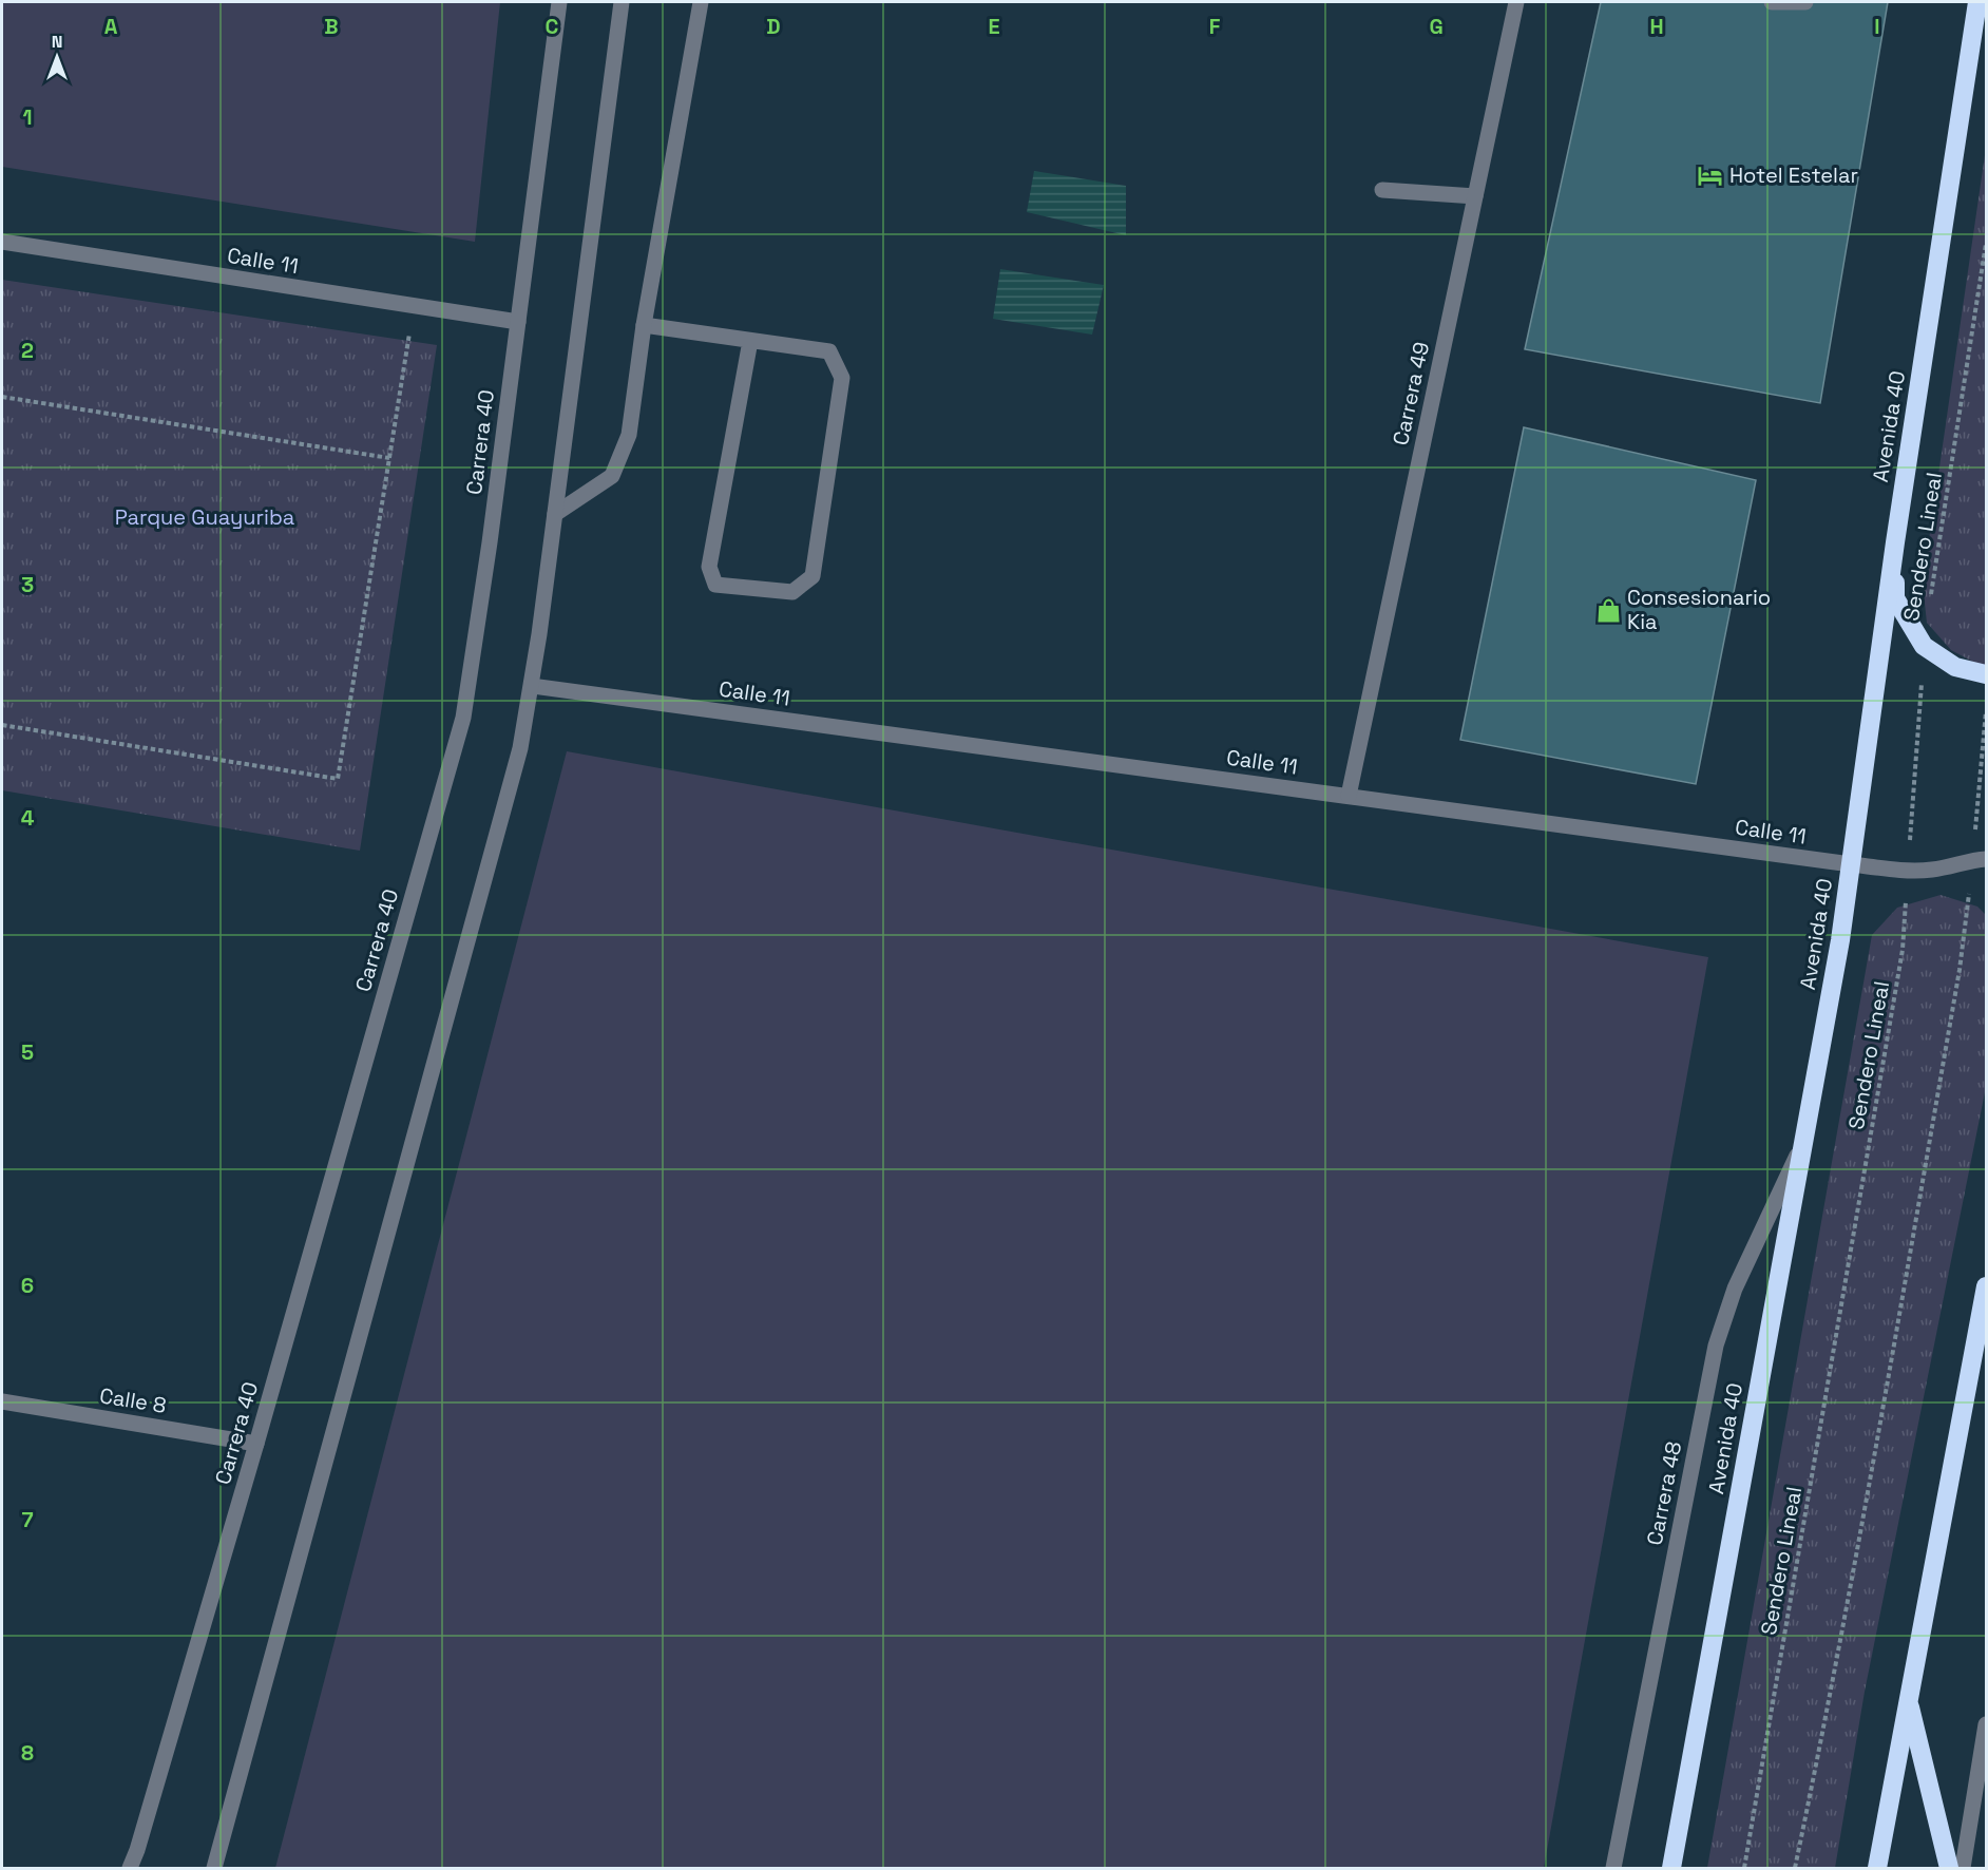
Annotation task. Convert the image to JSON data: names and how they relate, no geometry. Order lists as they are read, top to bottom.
{
  "streets": {
    "highway": ["Avenida 40"],
    "street": [
      "Calle 11",
      "Carrera 49",
      "Carrera 40",
      "Calle 8",
      "Carrera 48"
    ],
    "path": ["Sendero Lineal"]
  },
  "crossings": [
    ["Calle 11", "Carrera 49"],
    ["Calle 11", "Avenida 40"],
    ["Calle 11", "Carrera 40"],
    ["Calle 11", "Sendero Lineal"],
    ["Avenida 40", "Carrera 48"],
    ["Carrera 40", "Calle 8"]
  ],
  "parks": ["Parque Guayuriba"],
  "places": {
    "hotel": ["Hotel Estelar"],
    "shop": ["Consesionario Kia"]
  },
  "north": "top",
  "grid": {
    "columns": [
      "A",
      "B",
      "C",
      "D",
      "E",
      "F",
      "G",
      "H",
      "I"
    ],
    "rows": [
      "1",
      "2",
      "3",
      "4",
      "5",
      "6",
      "7",
      "8"
    ]
  }
}
